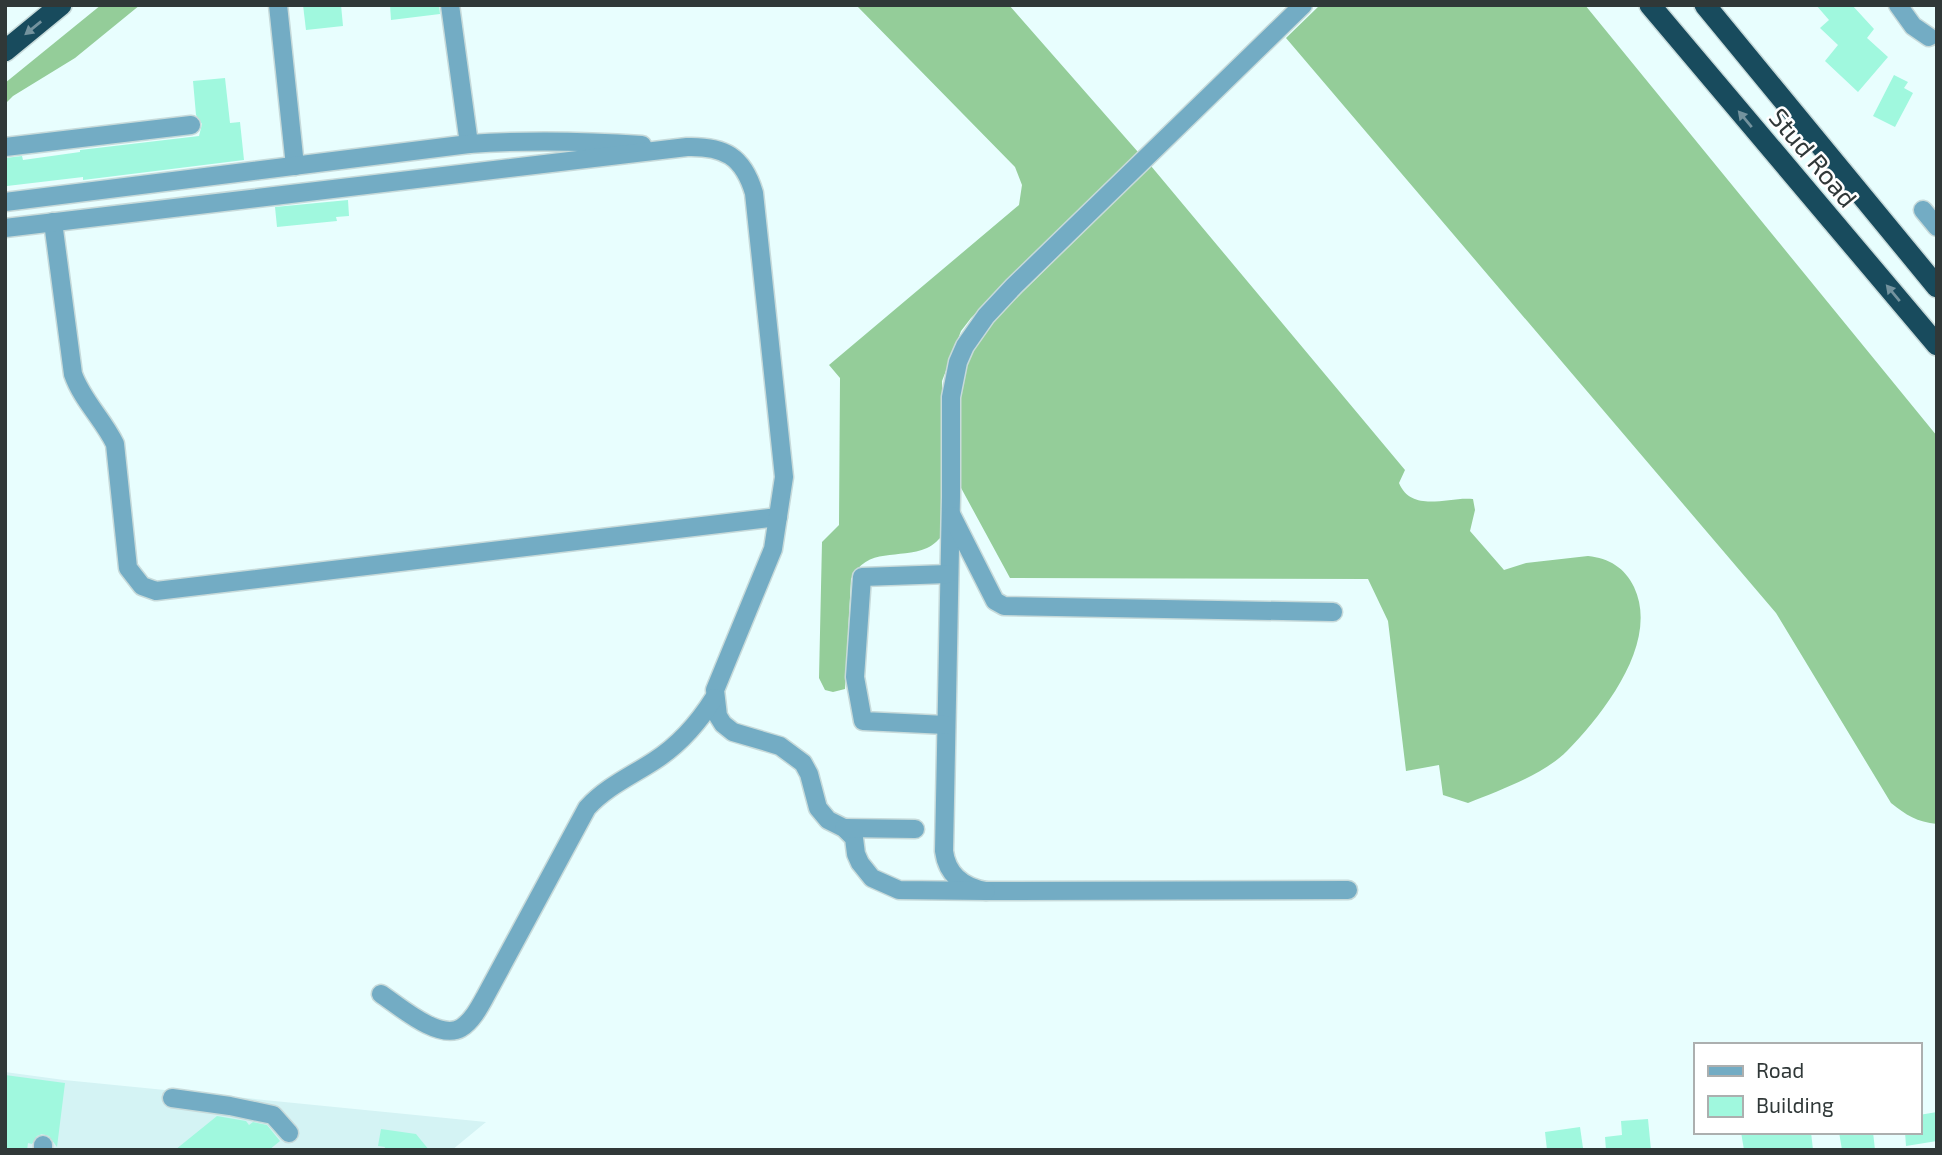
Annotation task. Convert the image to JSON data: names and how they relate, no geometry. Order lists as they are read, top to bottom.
{
  "streets": {
    "highway": ["Stud Road"]
  },
  "legend": ["Road", "Building"]
}
